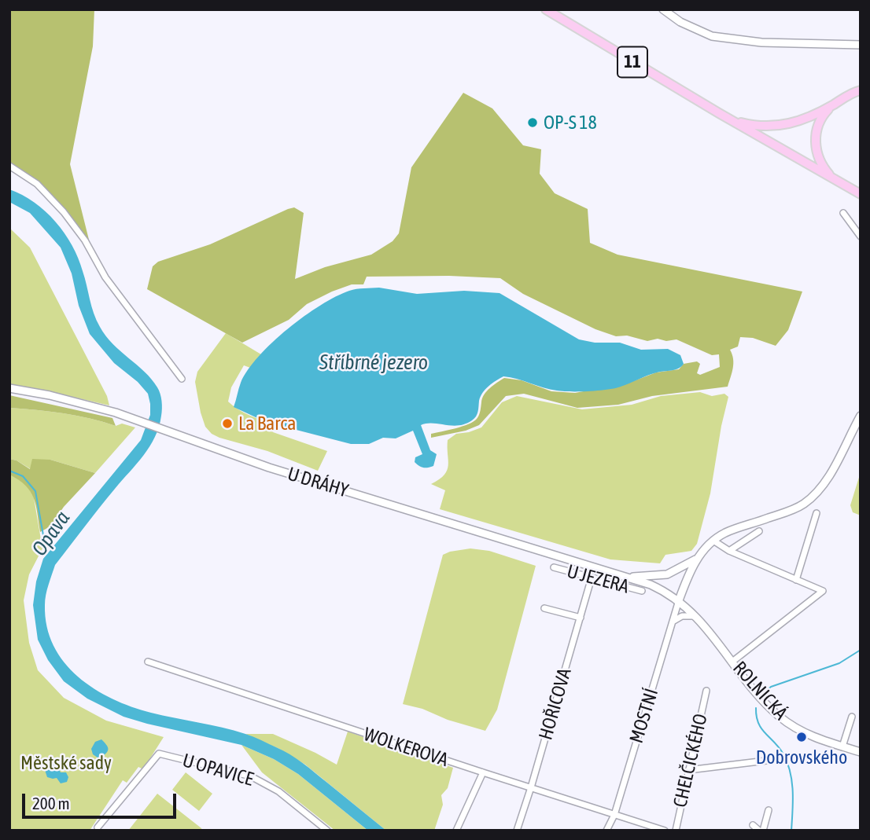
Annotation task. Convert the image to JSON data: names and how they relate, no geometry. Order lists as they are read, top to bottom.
{
  "streets": {
    "main road": ["11"],
    "street": [
      "U DRÁHY",
      "U JEZERA",
      "ROLNICKÁ",
      "HOŘICOVA",
      "MOSTNÍ",
      "WOLKEROVA",
      "CHELČICKÉHO",
      "U OPAVICE"
    ]
  },
  "crossings": [
    ["U DRÁHY", "ROLNICKÁ"],
    ["U DRÁHY", "MOSTNÍ"],
    ["U JEZERA", "HOŘICOVA"],
    ["ROLNICKÁ", "MOSTNÍ"],
    ["HOŘICOVA", "WOLKEROVA"],
    ["MOSTNÍ", "WOLKEROVA"]
  ],
  "water": ["Stříbrné jezero", "Opava"],
  "parks": ["Městské sady"],
  "places": ["OP-S 18", "La Barca", "Dobrovského"],
  "scale_bar": "200 m"
}
